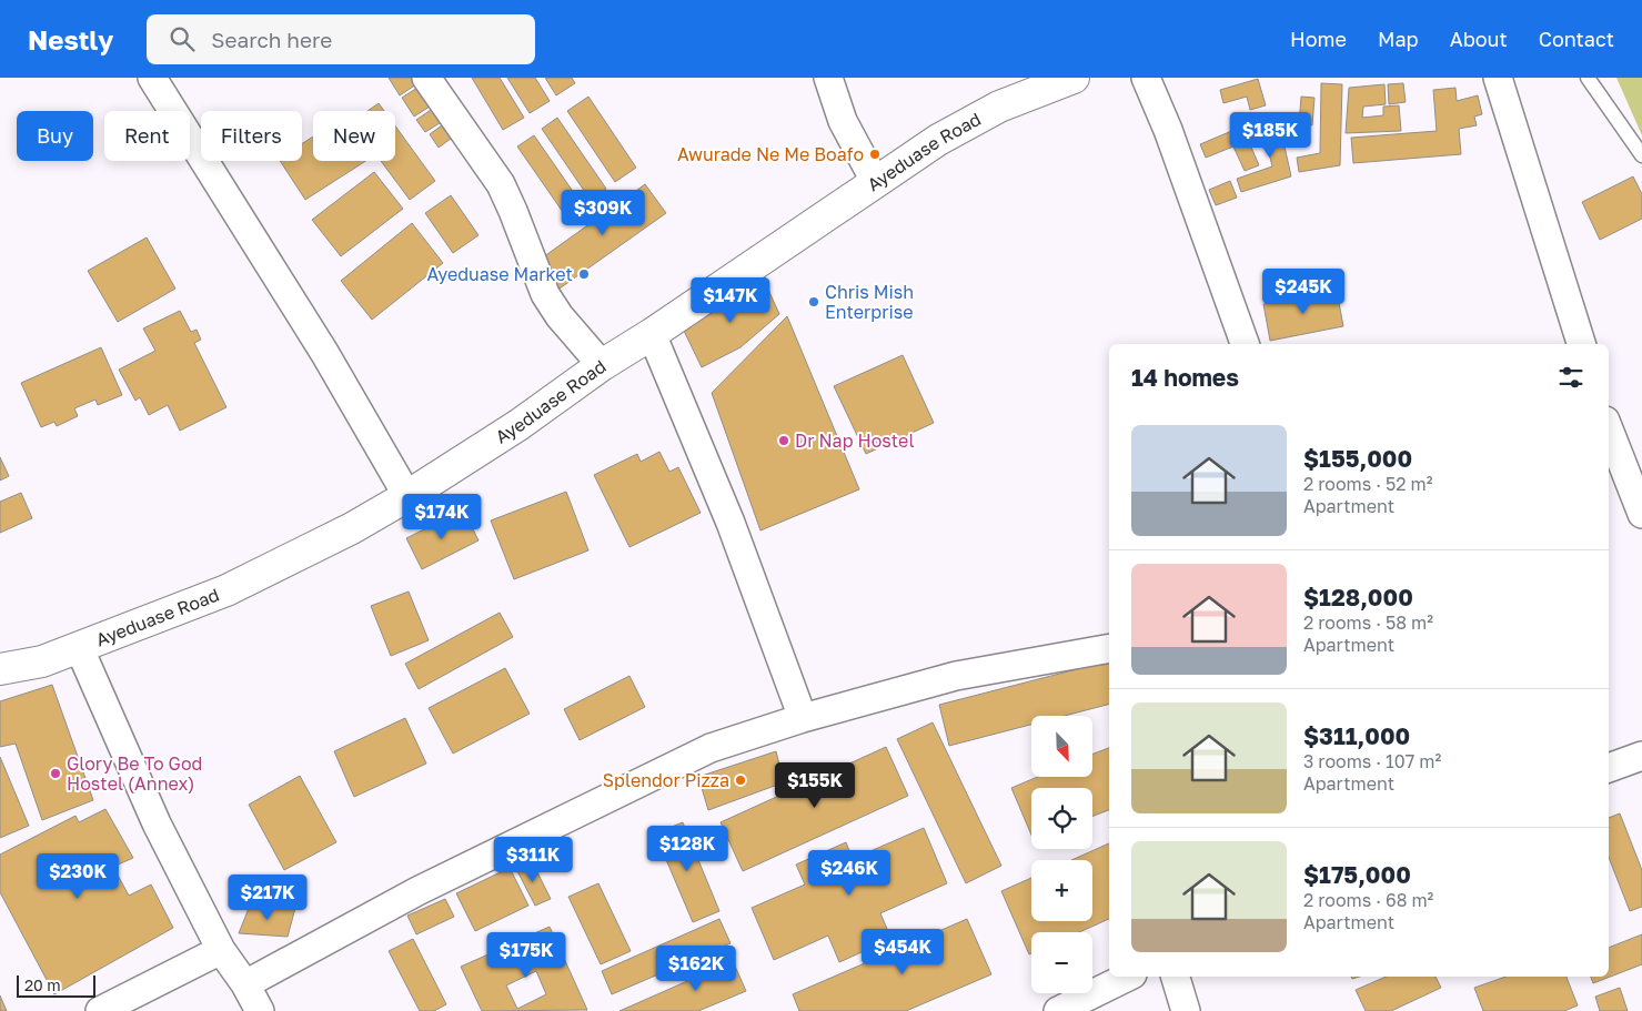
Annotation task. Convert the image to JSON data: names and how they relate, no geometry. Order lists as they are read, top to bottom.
{
  "streets": {
    "street": ["Ayeduase Road"]
  },
  "places": [
    "Awurade Ne Me Boafo",
    "Ayeduase Market",
    "Chris Mish Enterprise",
    "Dr Nap Hostel",
    "Glory Be To God Hostel (Annex)",
    "Splendor Pizza"
  ],
  "scale_bar": "20 m",
  "north": "bottom right",
  "page": {
    "header": "Nestly",
    "search": "Search here",
    "nav": [
      "Home",
      "Map",
      "About",
      "Contact"
    ],
    "chip": [
      "Buy",
      "Rent",
      "Filters",
      "New"
    ],
    "price": [
      "$185K",
      "$309K",
      "$245K",
      "$147K",
      "$174K",
      "$155K",
      "$128K",
      "$311K",
      "$246K",
      "$230K",
      "$217K",
      "$454K",
      "$175K",
      "$162K"
    ],
    "heading": "14 homes",
    "list": [
      {
        "name": "$155,000",
        "note": "2 rooms · 52 m² · Apartment"
      },
      {
        "name": "$128,000",
        "note": "2 rooms · 58 m² · Apartment"
      },
      {
        "name": "$311,000",
        "note": "3 rooms · 107 m² · Apartment"
      },
      {
        "name": "$175,000",
        "note": "2 rooms · 68 m² · Apartment"
      }
    ],
    "map_buttons": ["+", "−"],
    "scale": "20 m"
  }
}
